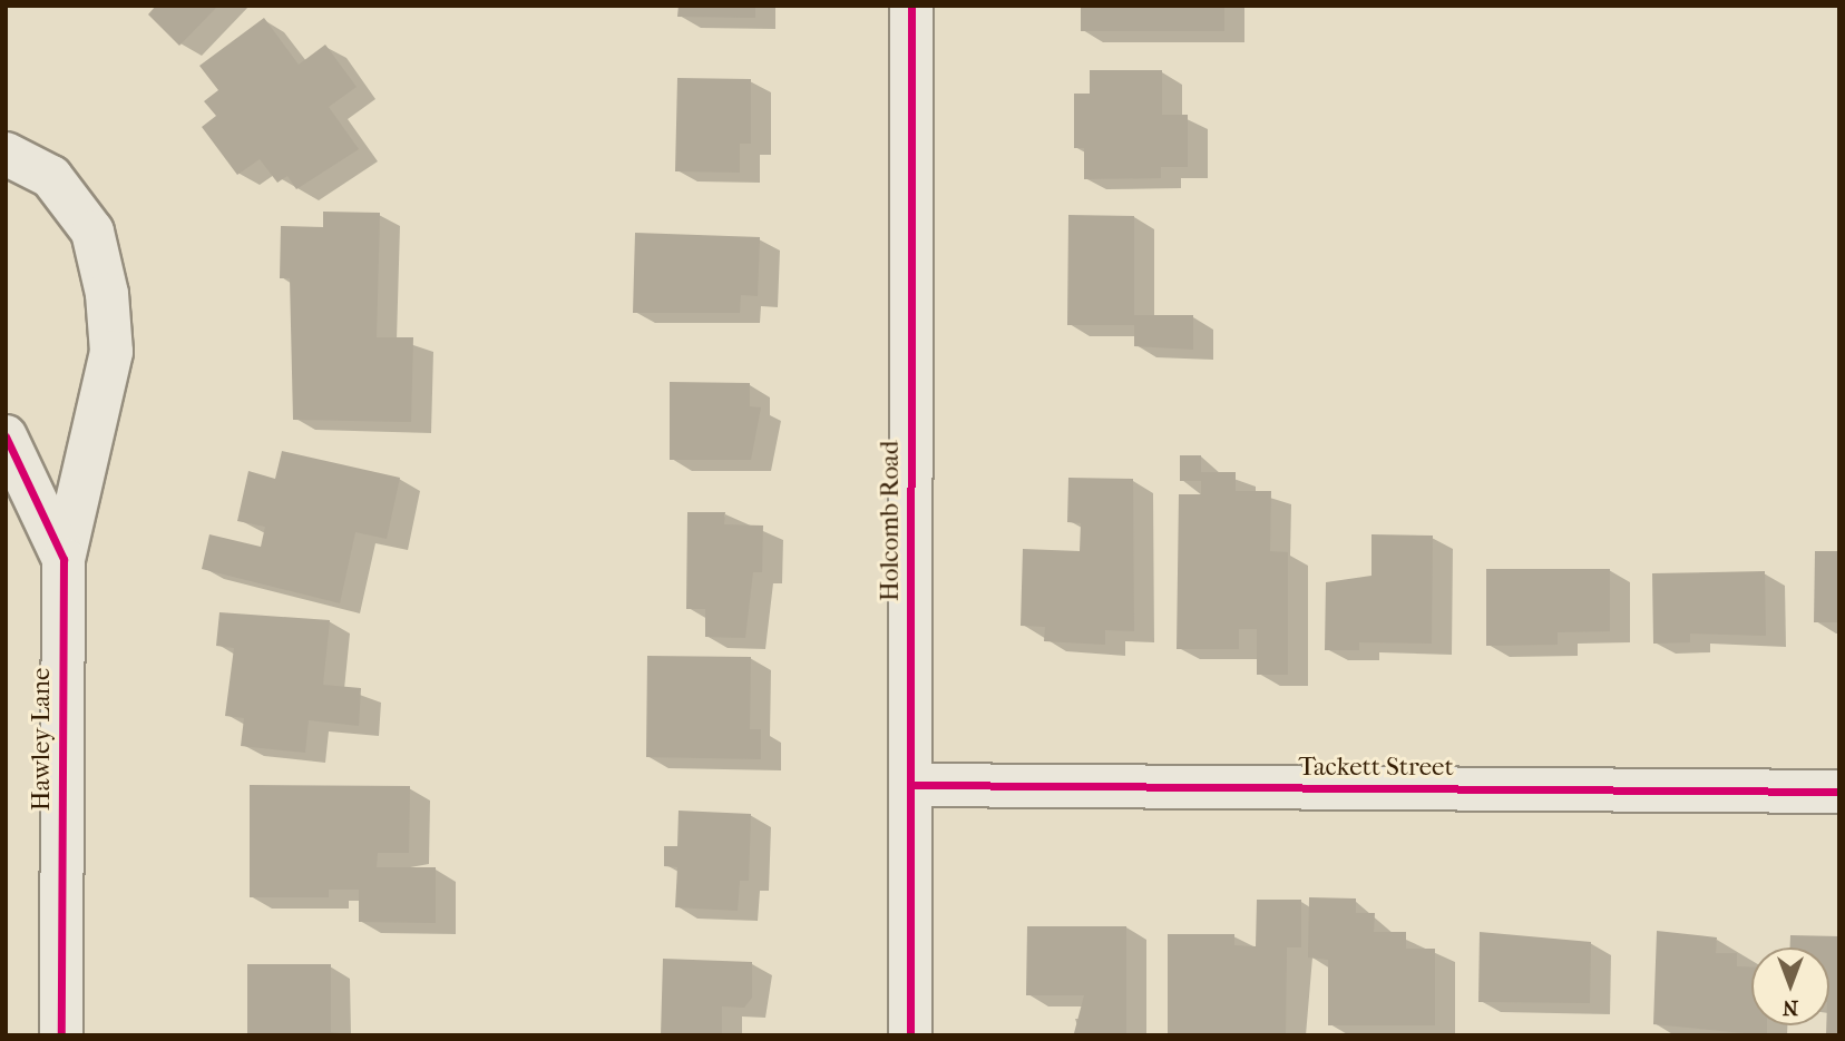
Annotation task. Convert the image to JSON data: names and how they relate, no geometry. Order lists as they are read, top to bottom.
{
  "streets": {
    "street": ["Holcomb Road", "Hawley Lane", "Tackett Street"]
  },
  "crossings": [
    ["Holcomb Road", "Tackett Street"]
  ],
  "north": "bottom"
}
